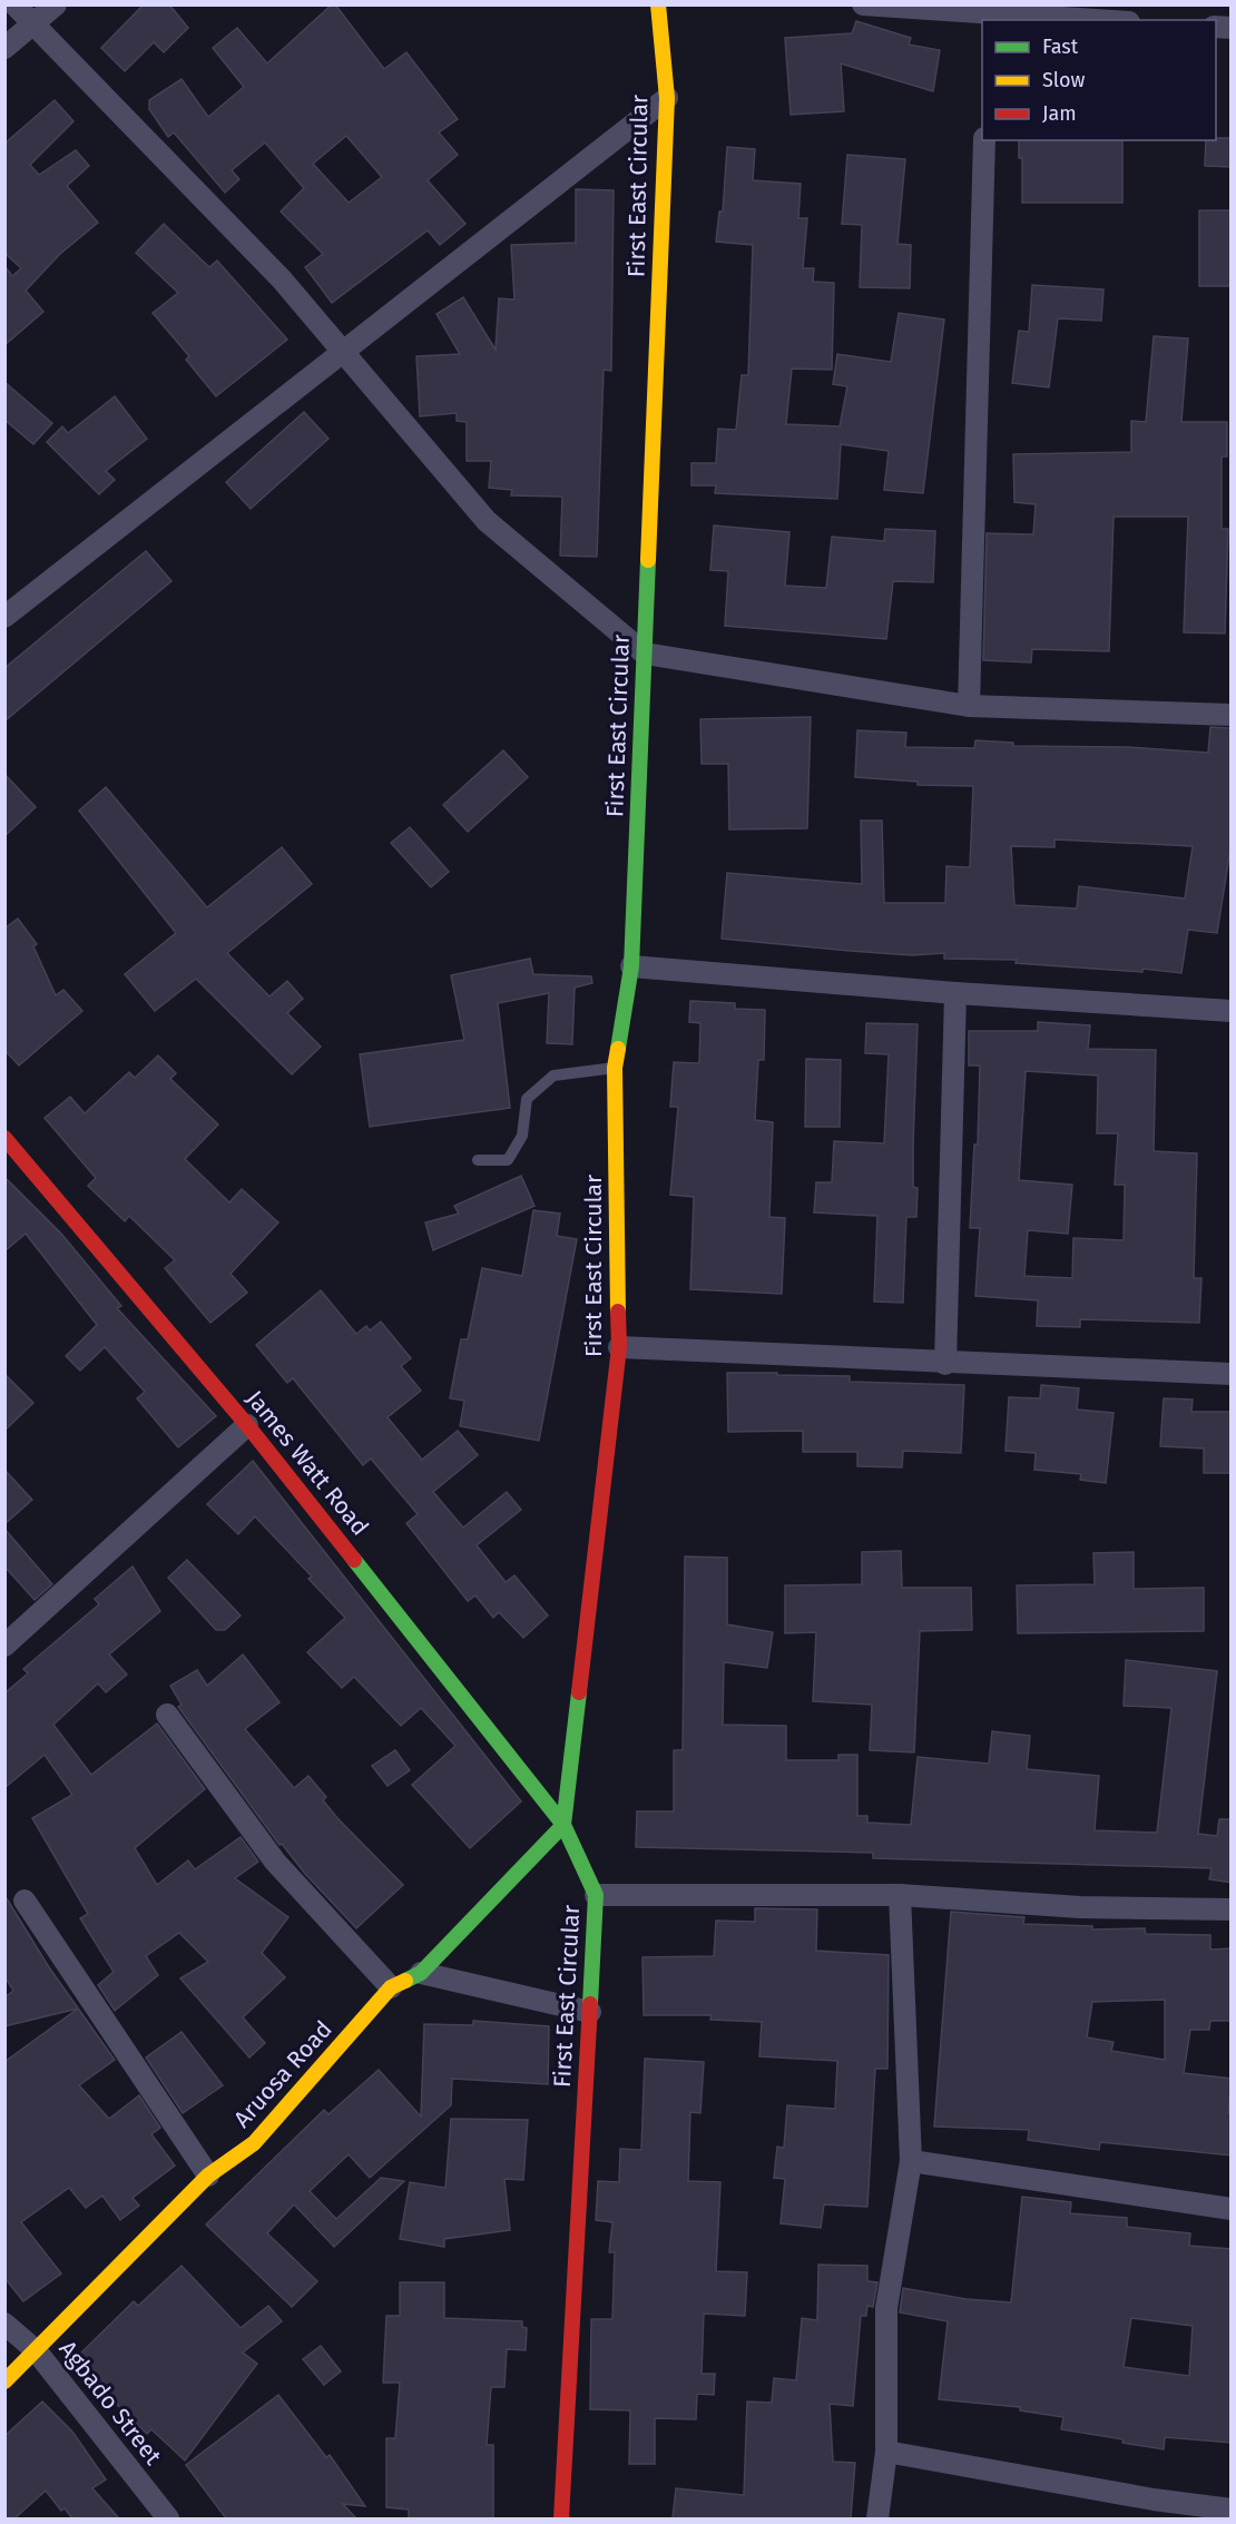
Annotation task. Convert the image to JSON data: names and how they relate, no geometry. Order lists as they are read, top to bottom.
{
  "streets": {
    "street": [
      "First East Circular",
      "James Watt Road",
      "Aruosa Road",
      "Agbado Street"
    ]
  },
  "crossings": [
    ["First East Circular", "James Watt Road"],
    ["First East Circular", "Aruosa Road"],
    ["James Watt Road", "Aruosa Road"],
    ["Aruosa Road", "Agbado Street"]
  ],
  "legend": ["Fast", "Slow", "Jam"]
}
